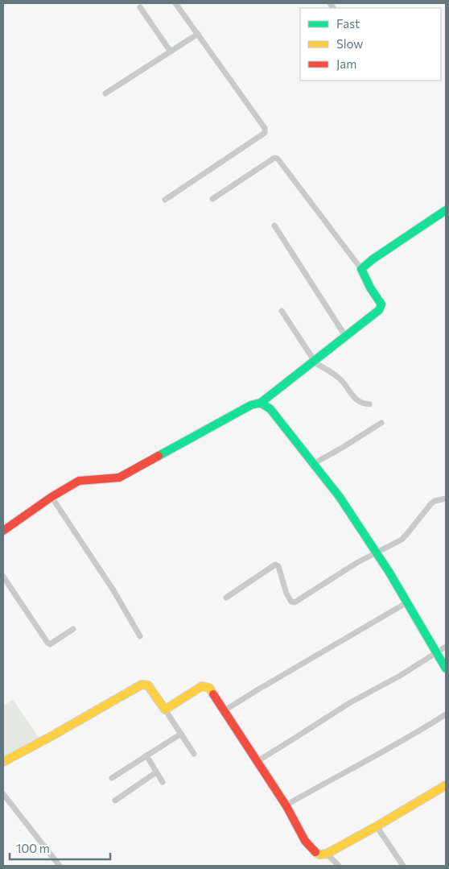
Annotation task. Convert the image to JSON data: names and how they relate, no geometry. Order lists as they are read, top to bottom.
{
  "legend": ["Fast", "Slow", "Jam"],
  "scale_bar": "100 m"
}
